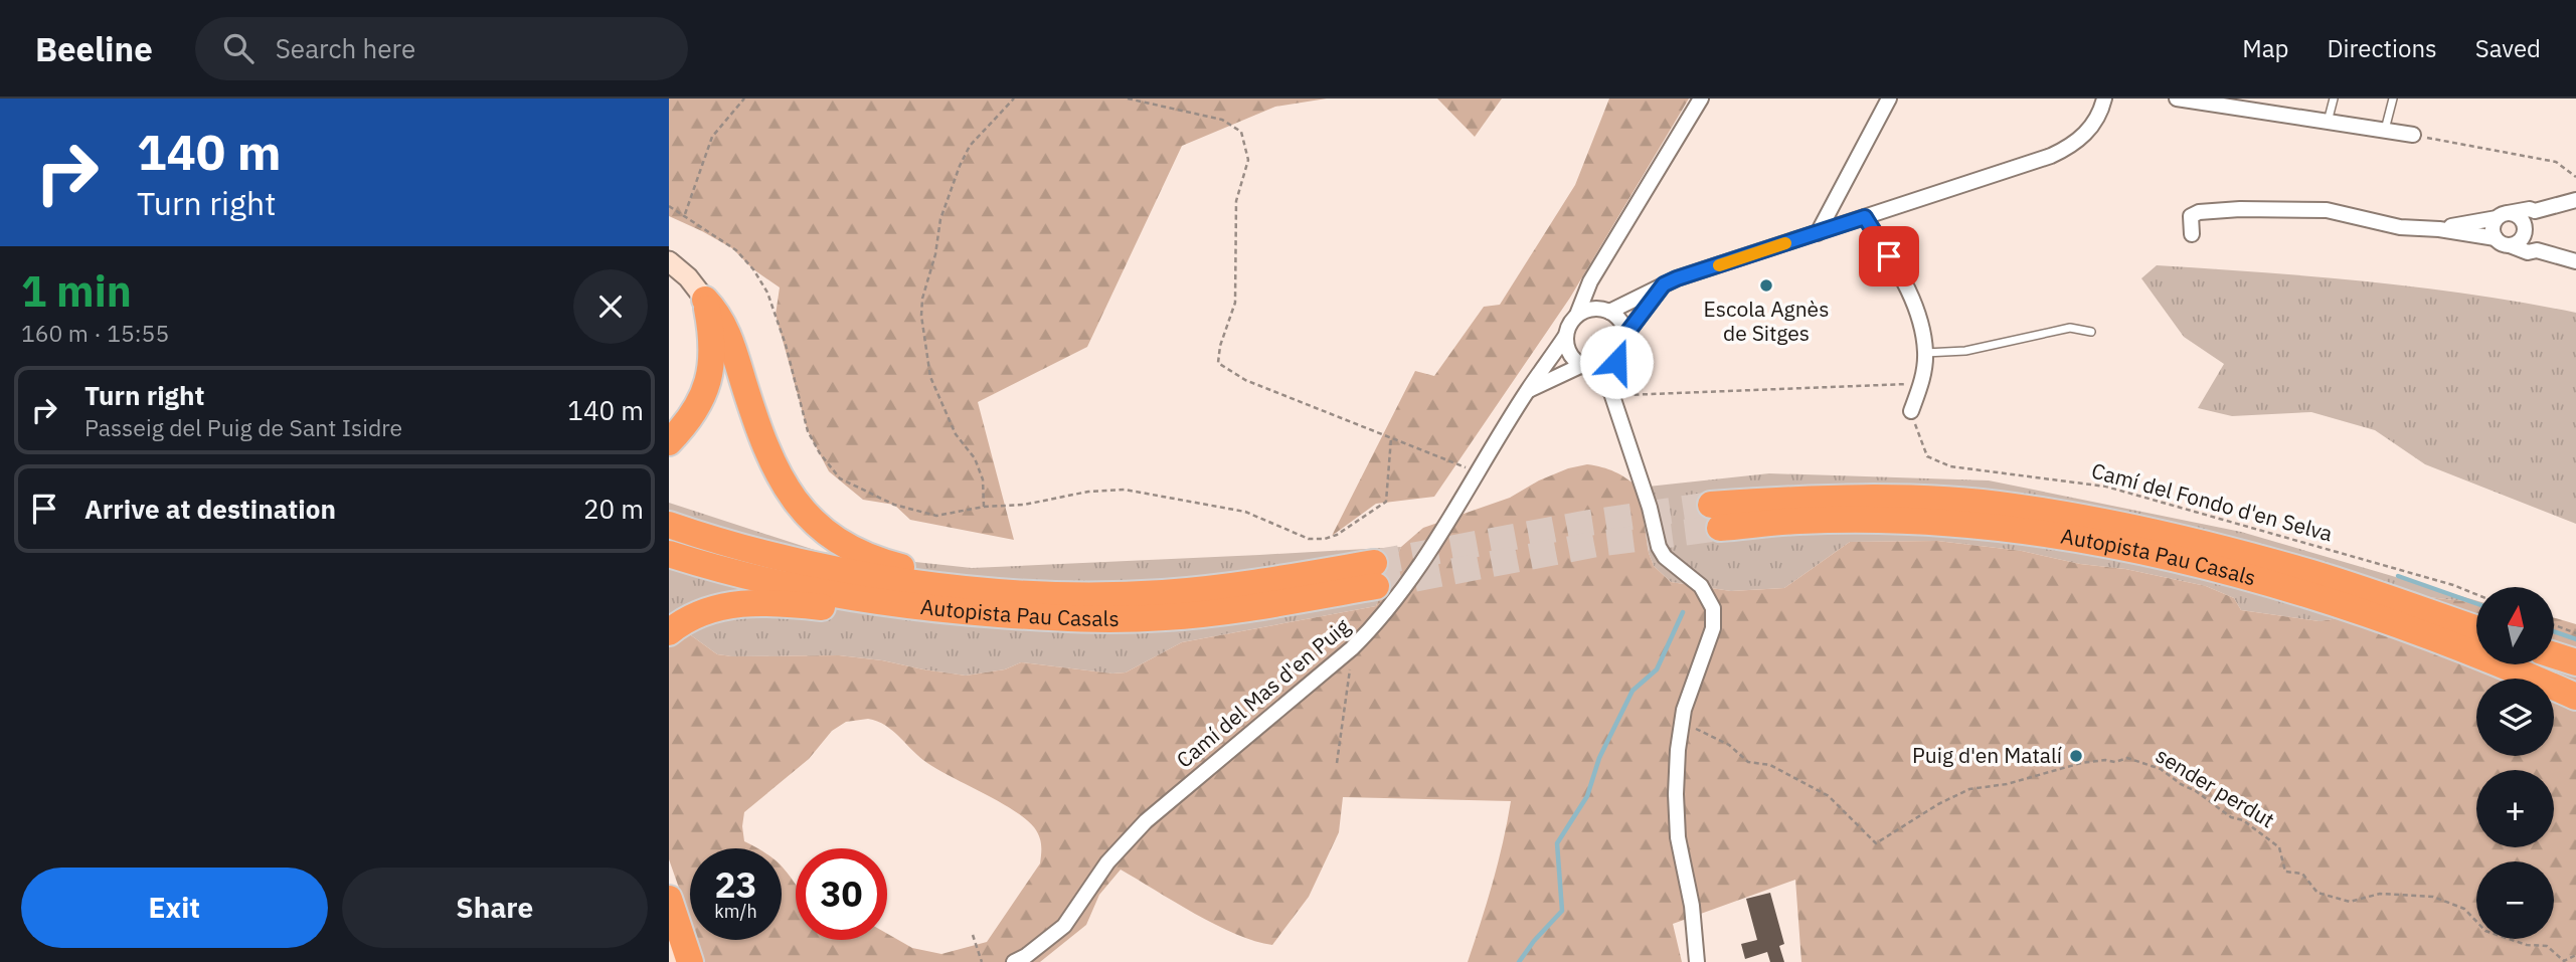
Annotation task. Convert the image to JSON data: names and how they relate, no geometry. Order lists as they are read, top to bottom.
{
  "streets": {
    "highway": ["Autopista Pau Casals"],
    "street": ["Camí del Mas d'en Puig"],
    "path": ["Camí del Fondo d'en Selva", "sender perdut"]
  },
  "places": ["Escola Agnès de Sitges", "Puig d'en Matalí"],
  "north": "top",
  "page": {
    "header": "Beeline",
    "search": "Search here",
    "nav": ["Map", "Directions", "Saved"],
    "turn": ["140 m", "Turn right"],
    "heading": ["1 min", "160 m · 15:55"],
    "list": [
      {
        "name": "Turn right",
        "note": "Passeig del Puig de Sant Isidre",
        "value": "140 m"
      },
      {
        "name": "Arrive at destination",
        "value": "20 m"
      }
    ],
    "map_buttons": ["+", "−"],
    "speed": "23 km/h",
    "limit": "30",
    "buttons": ["Exit", "Share"]
  }
}
